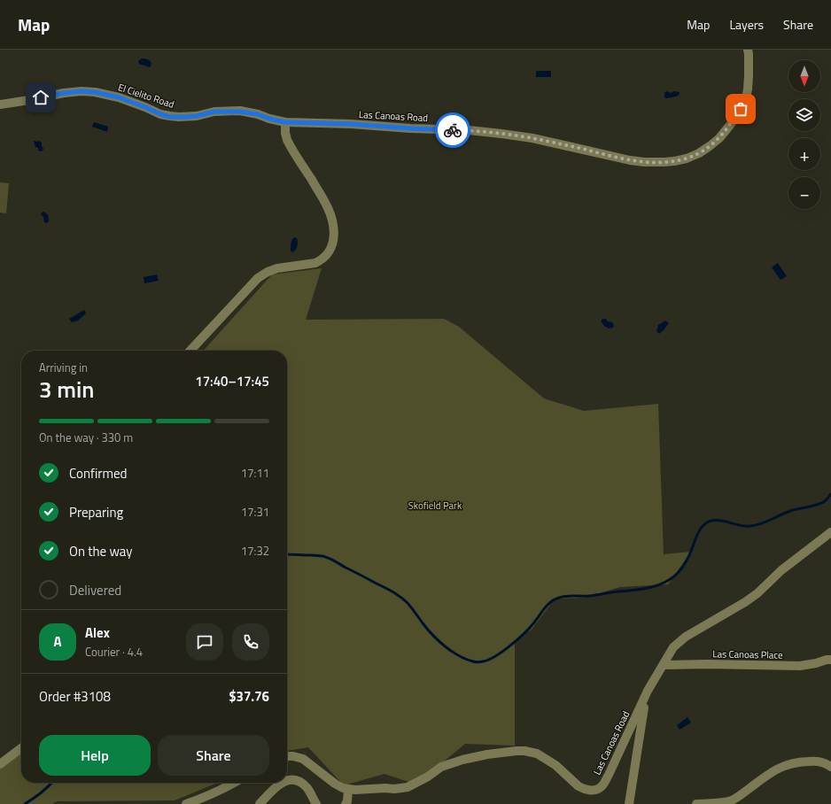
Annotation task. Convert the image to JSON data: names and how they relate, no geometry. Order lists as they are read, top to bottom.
{
  "streets": {
    "street": ["El Cielito Road", "Las Canoas Road", "Las Canoas Place"]
  },
  "crossings": [
    ["El Cielito Road", "Las Canoas Road"],
    ["Las Canoas Road", "Las Canoas Place"]
  ],
  "parks": ["Skofield Park"],
  "north": "bottom",
  "page": {
    "header": "Map",
    "nav": ["Map", "Layers", "Share"],
    "map_buttons": ["+", "−"],
    "heading": ["3 min", "Arriving in", "17:40–17:45"],
    "panel": [
      "Alex",
      "Courier · 4.4",
      "Order #3108",
      "$37.76"
    ],
    "bar": "On the way · 330 m",
    "list": [
      ["Confirmed", "17:11"],
      ["Preparing", "17:31"],
      ["On the way", "17:32"],
      "Delivered"
    ],
    "round": "A",
    "buttons": ["Help", "Share"]
  }
}
